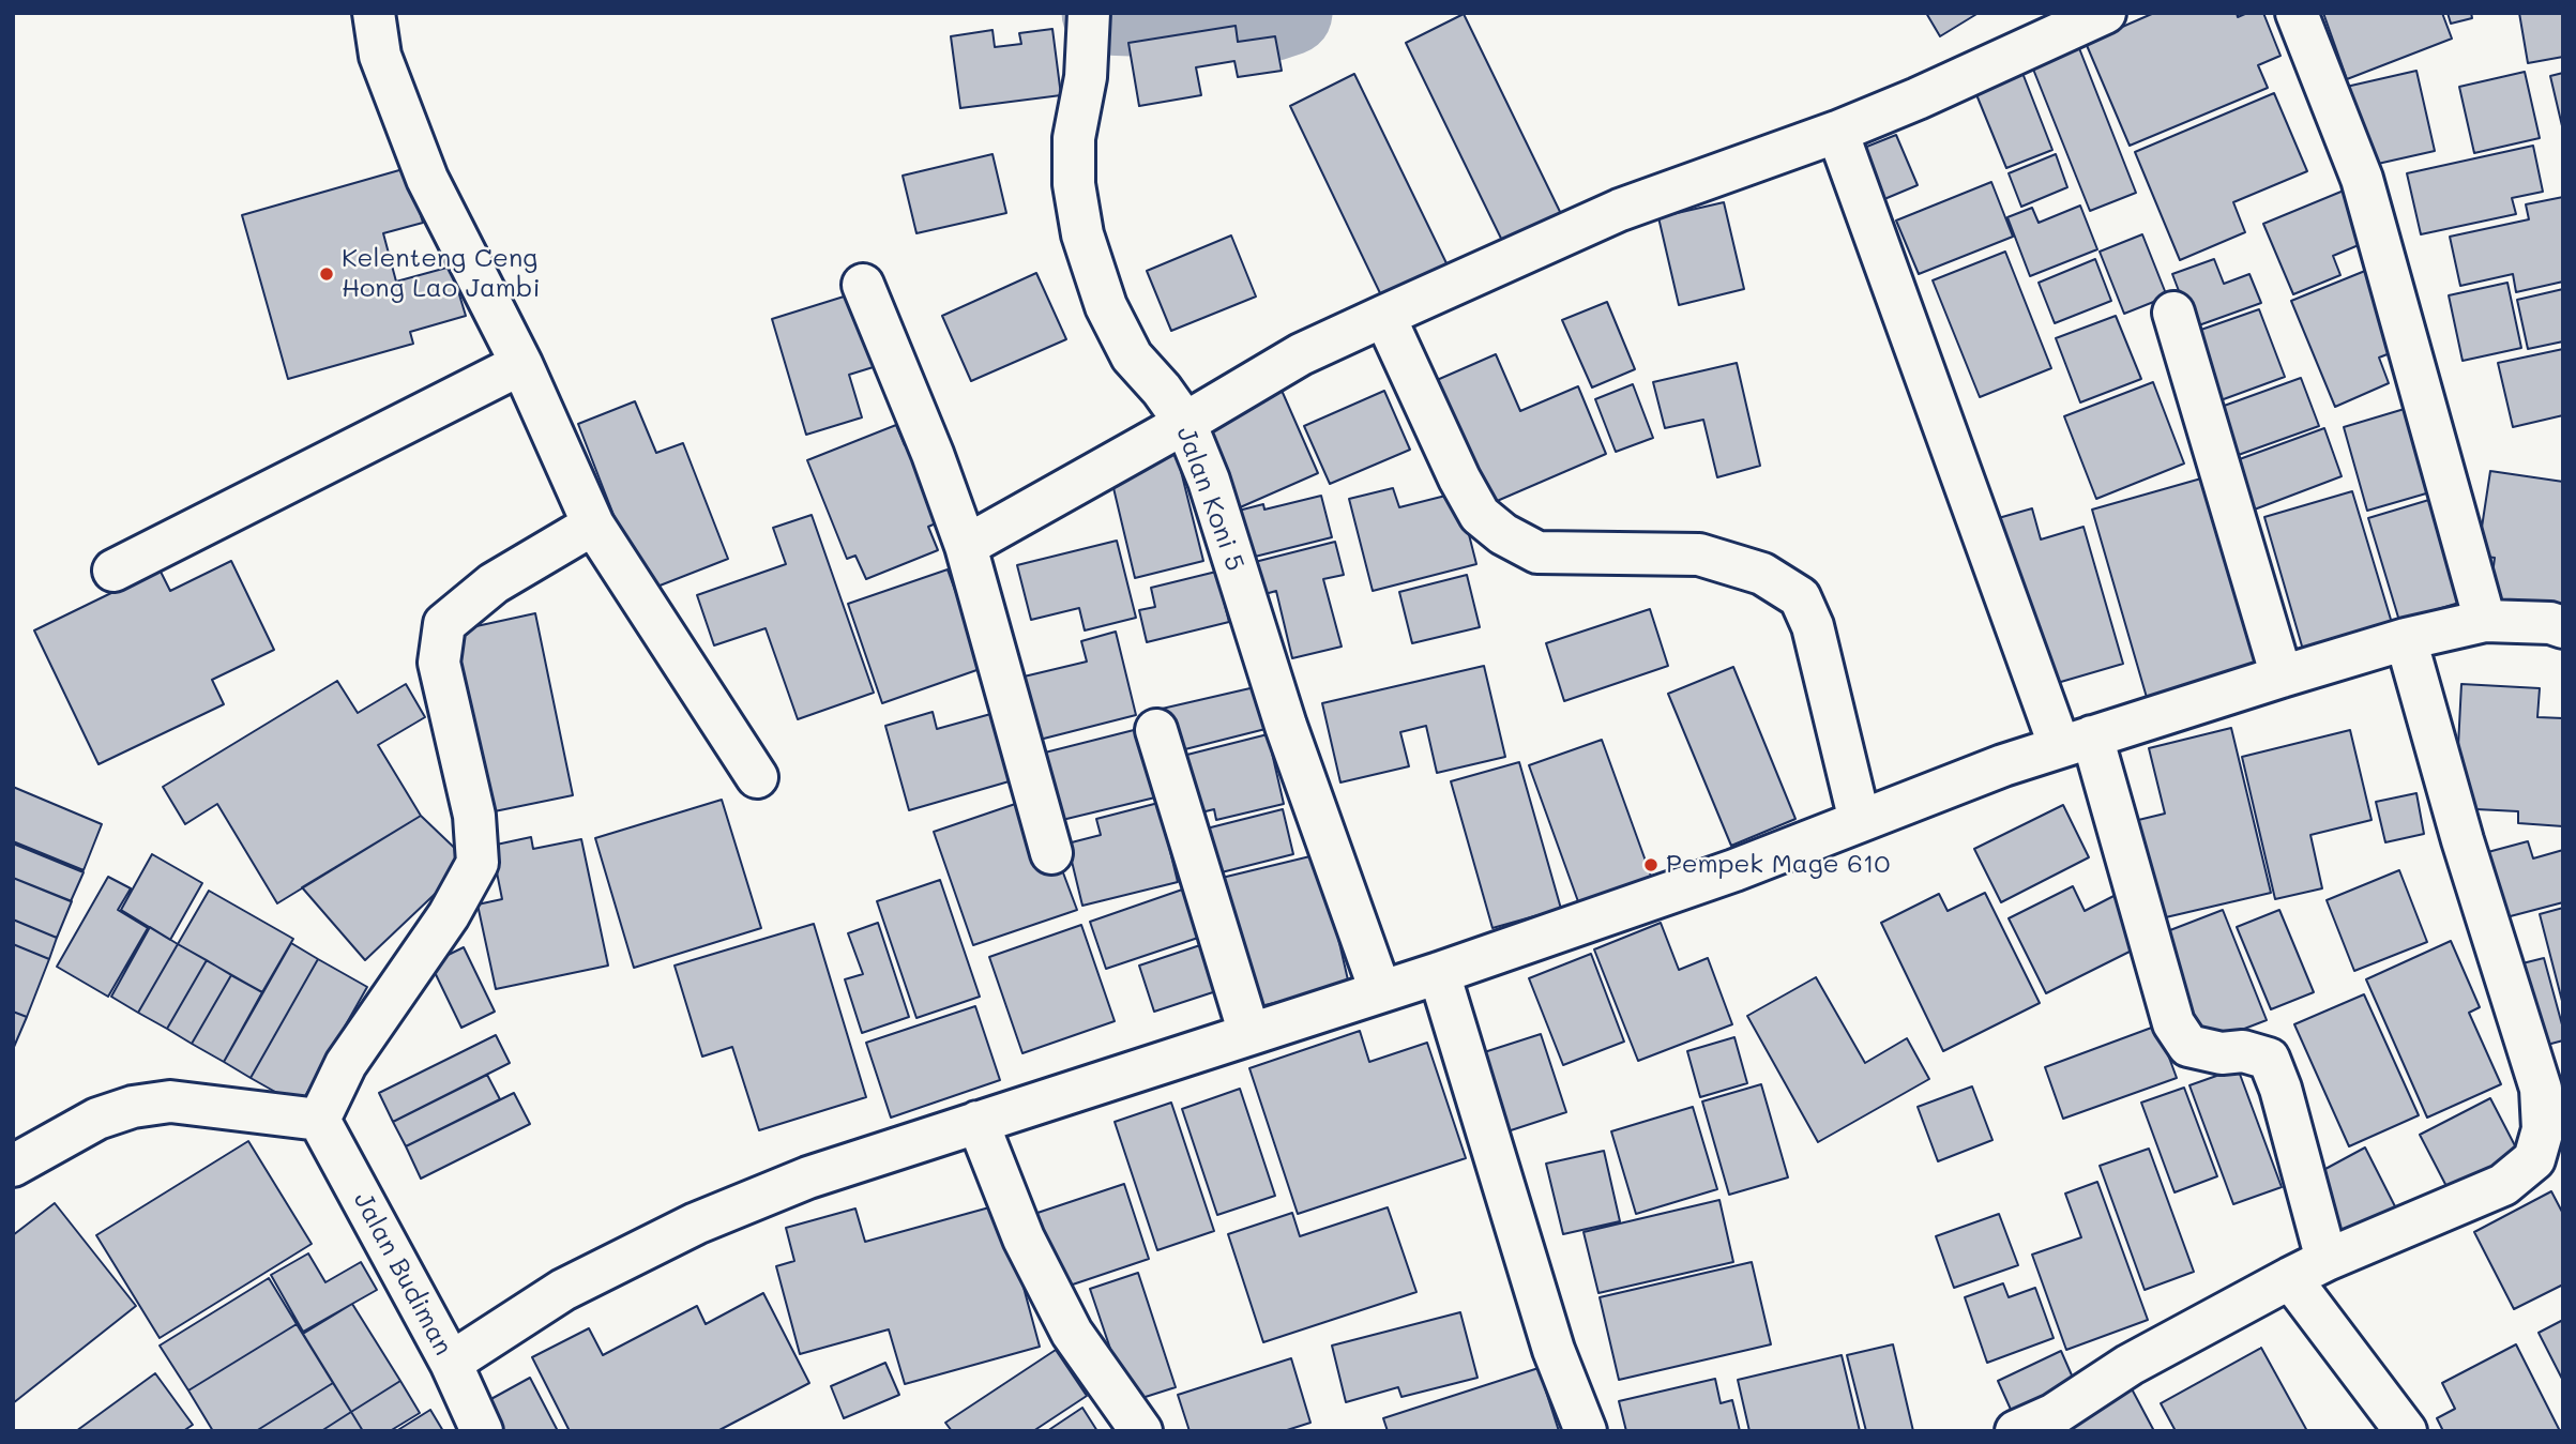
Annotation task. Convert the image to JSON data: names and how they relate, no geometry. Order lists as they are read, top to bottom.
{
  "streets": {
    "street": ["Jalan Koni 5", "Jalan Budiman"]
  },
  "places": ["Kelenteng Ceng Hong Lao Jambi", "Pempek Mage 610"]
}
